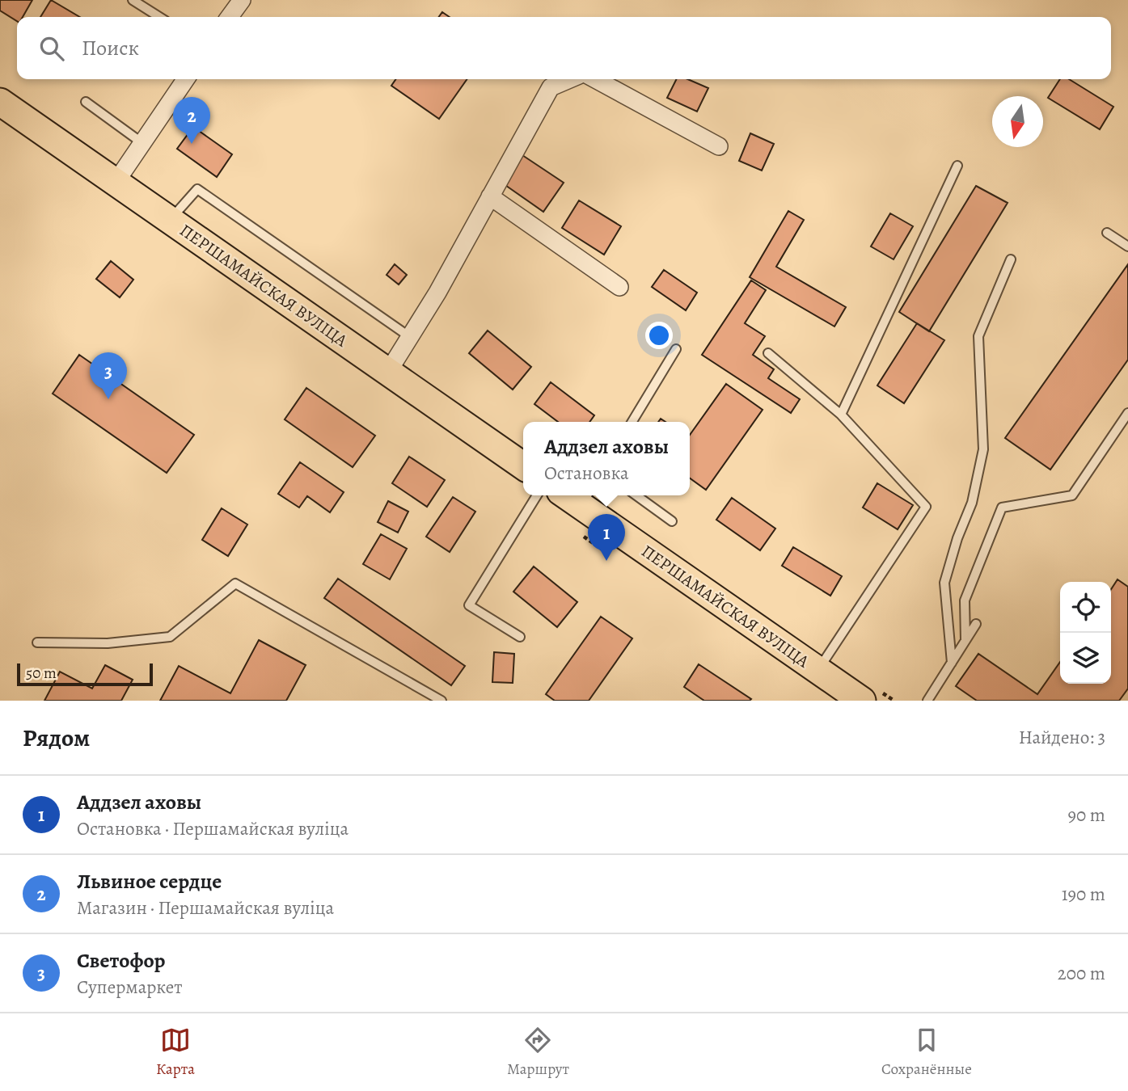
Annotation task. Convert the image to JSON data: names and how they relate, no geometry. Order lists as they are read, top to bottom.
{
  "streets": {
    "main road": ["ПЕРШАМАЙСКАЯ ВУЛІЦА"]
  },
  "scale_bar": "50 m",
  "north": "bottom",
  "page": {
    "search": "Поиск",
    "pins": ["2", "3", "1"],
    "popup": ["Аддзел аховы", "Остановка"],
    "scale": "50 m",
    "heading": ["Рядом", "Найдено: 3"],
    "list": [
      {
        "mark": "1",
        "name": "Аддзел аховы",
        "note": "Остановка · Першамайская вуліца",
        "value": "90 m"
      },
      {
        "mark": "2",
        "name": "Львиное сердце",
        "note": "Магазин · Першамайская вуліца",
        "value": "190 m"
      },
      {
        "mark": "3",
        "name": "Светофор",
        "note": "Супермаркет",
        "value": "200 m"
      }
    ],
    "nav": ["Карта", "Маршрут", "Сохранённые"]
  }
}
